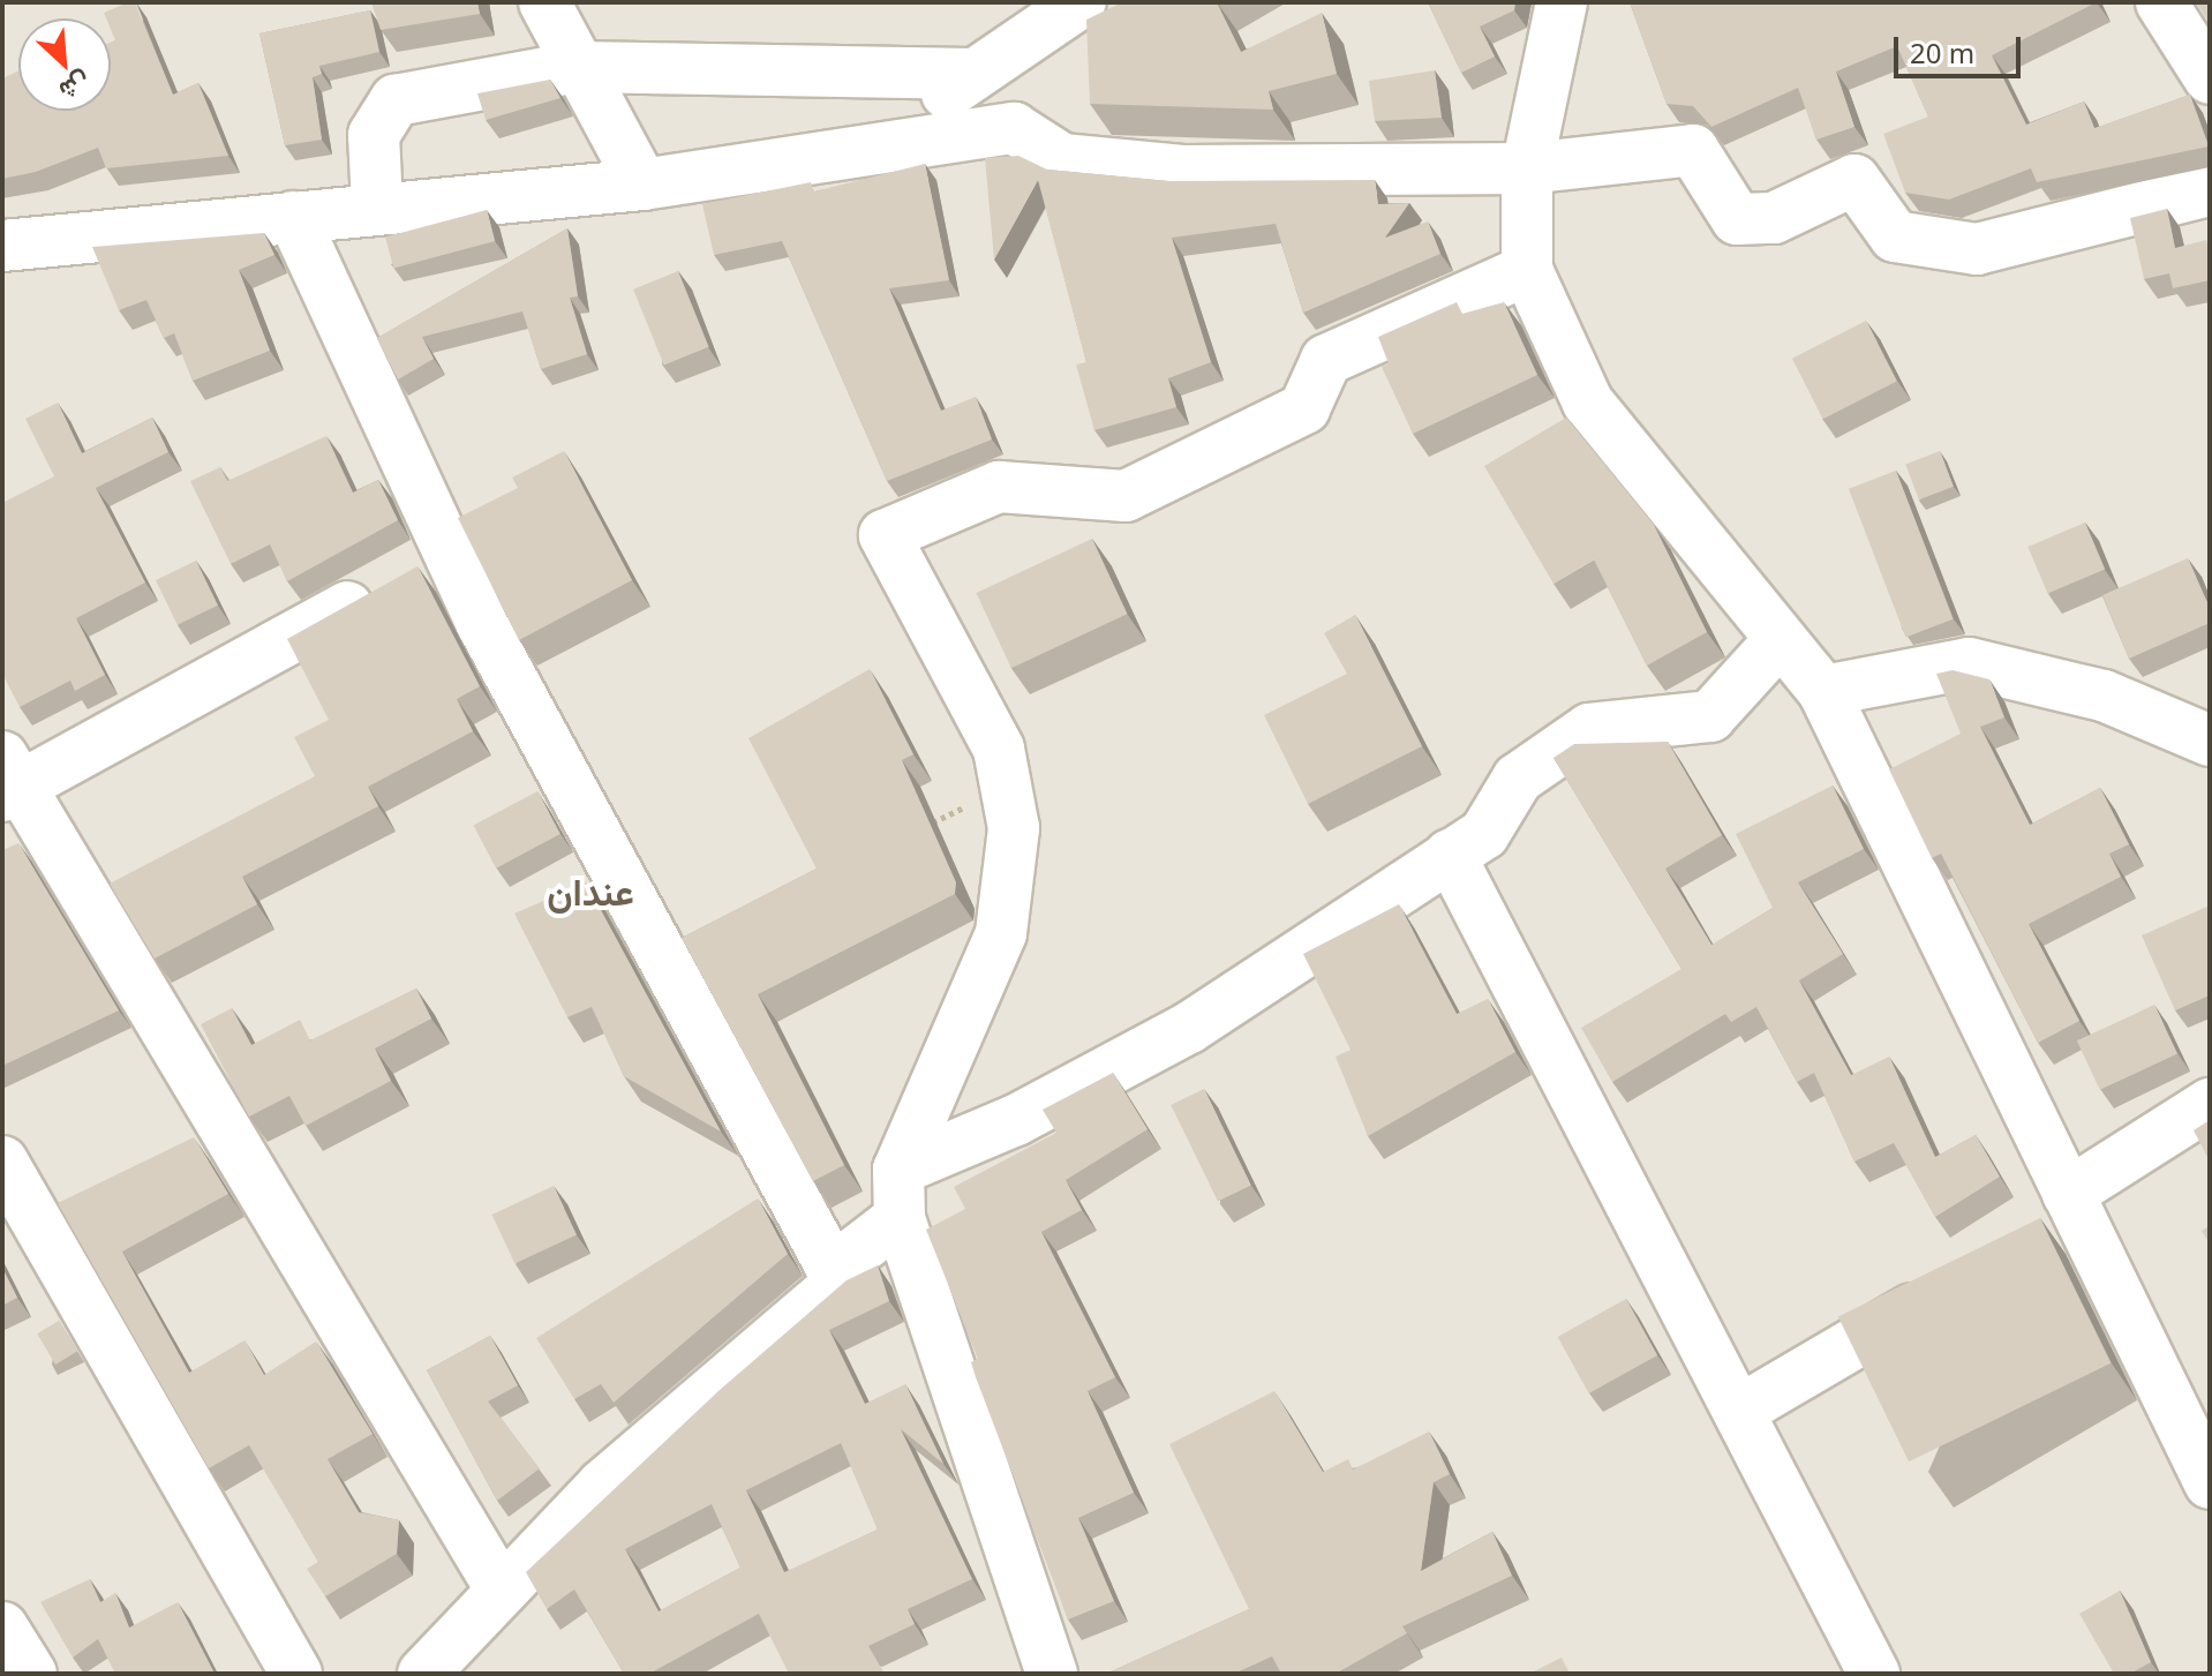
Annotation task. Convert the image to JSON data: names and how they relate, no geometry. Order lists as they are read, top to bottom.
{
  "districts": ["عندان"],
  "scale_bar": "20 m",
  "north": "bottom right"
}
